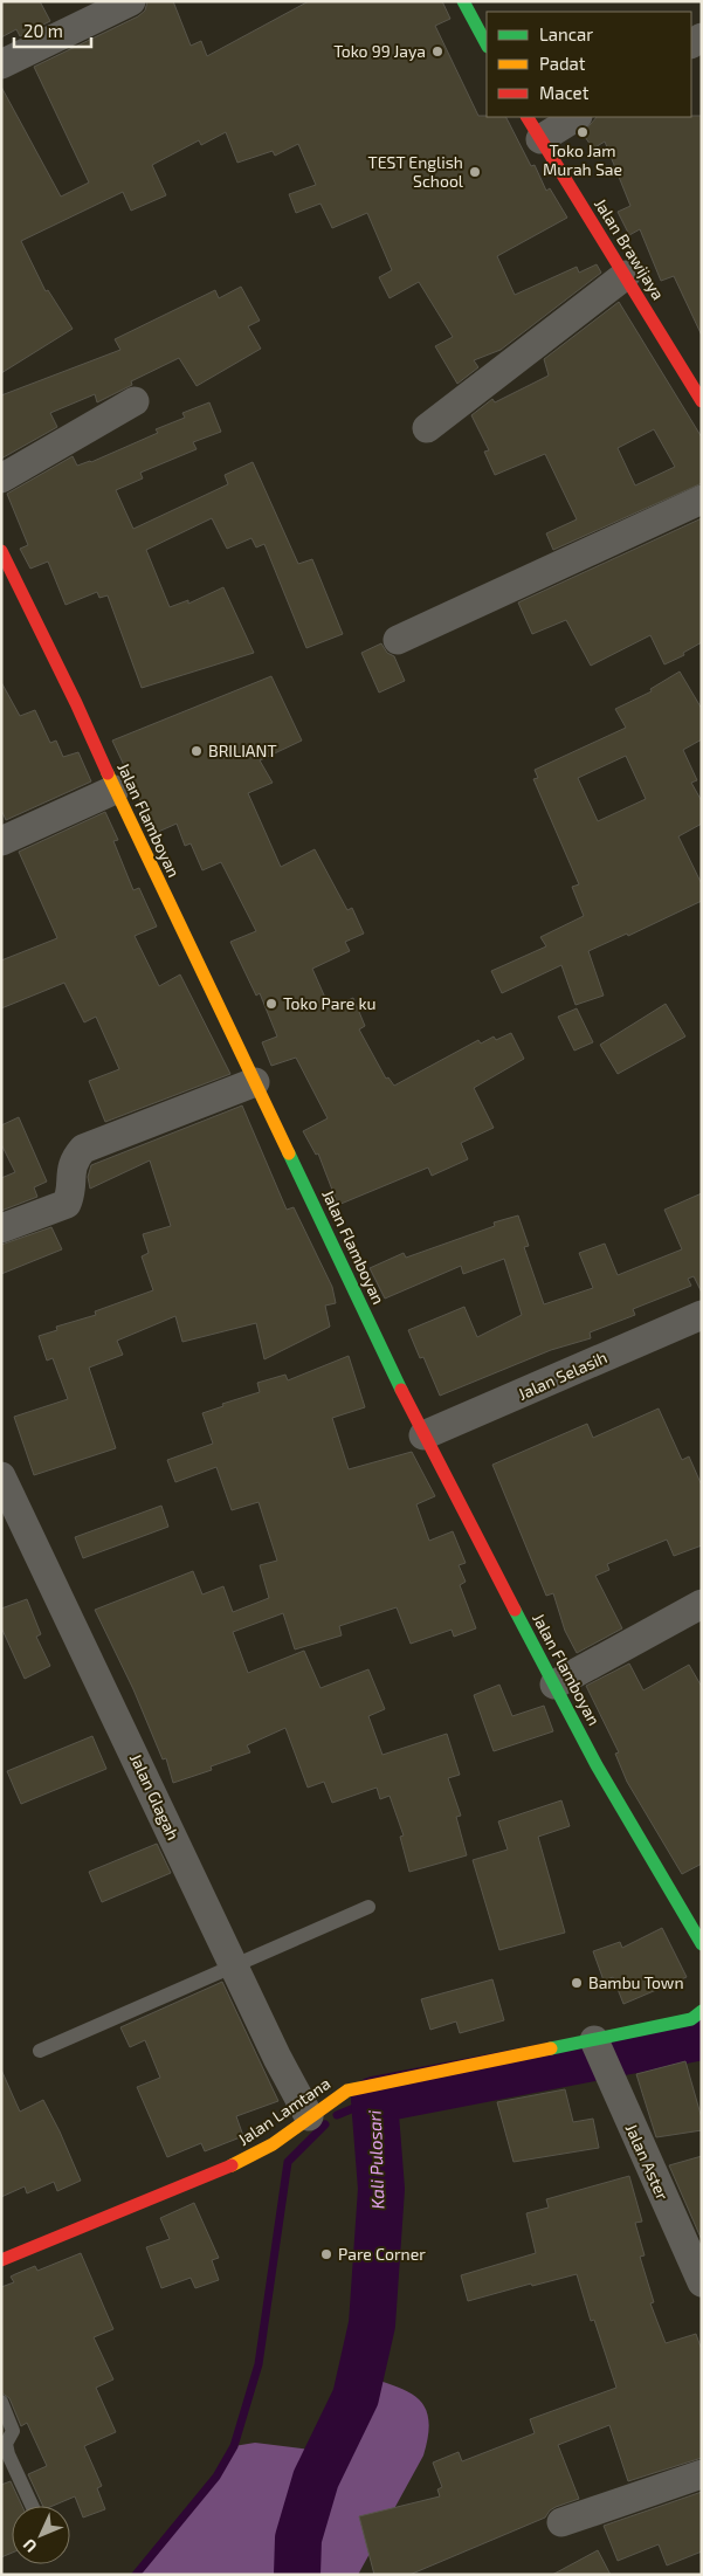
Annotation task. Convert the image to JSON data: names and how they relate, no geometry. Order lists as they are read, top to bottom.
{
  "streets": {
    "street": [
      "Jalan Brawijaya",
      "Jalan Flamboyan",
      "Jalan Selasih",
      "Jalan Glagah",
      "Jalan Lamtana",
      "Jalan Aster"
    ]
  },
  "crossings": [
    ["Jalan Flamboyan", "Jalan Selasih"],
    ["Jalan Glagah", "Jalan Lamtana"],
    ["Jalan Lamtana", "Jalan Aster"]
  ],
  "water": ["Kali Pulosari"],
  "places": [
    "Toko 99 Jaya",
    "Toko Jam Murah Sae",
    "TEST English School",
    "BRILIANT",
    "Toko Pare ku",
    "Bambu Town",
    "Pare Corner"
  ],
  "legend": ["Lancar", "Padat", "Macet"],
  "scale_bar": "20 m",
  "north": "bottom left"
}
